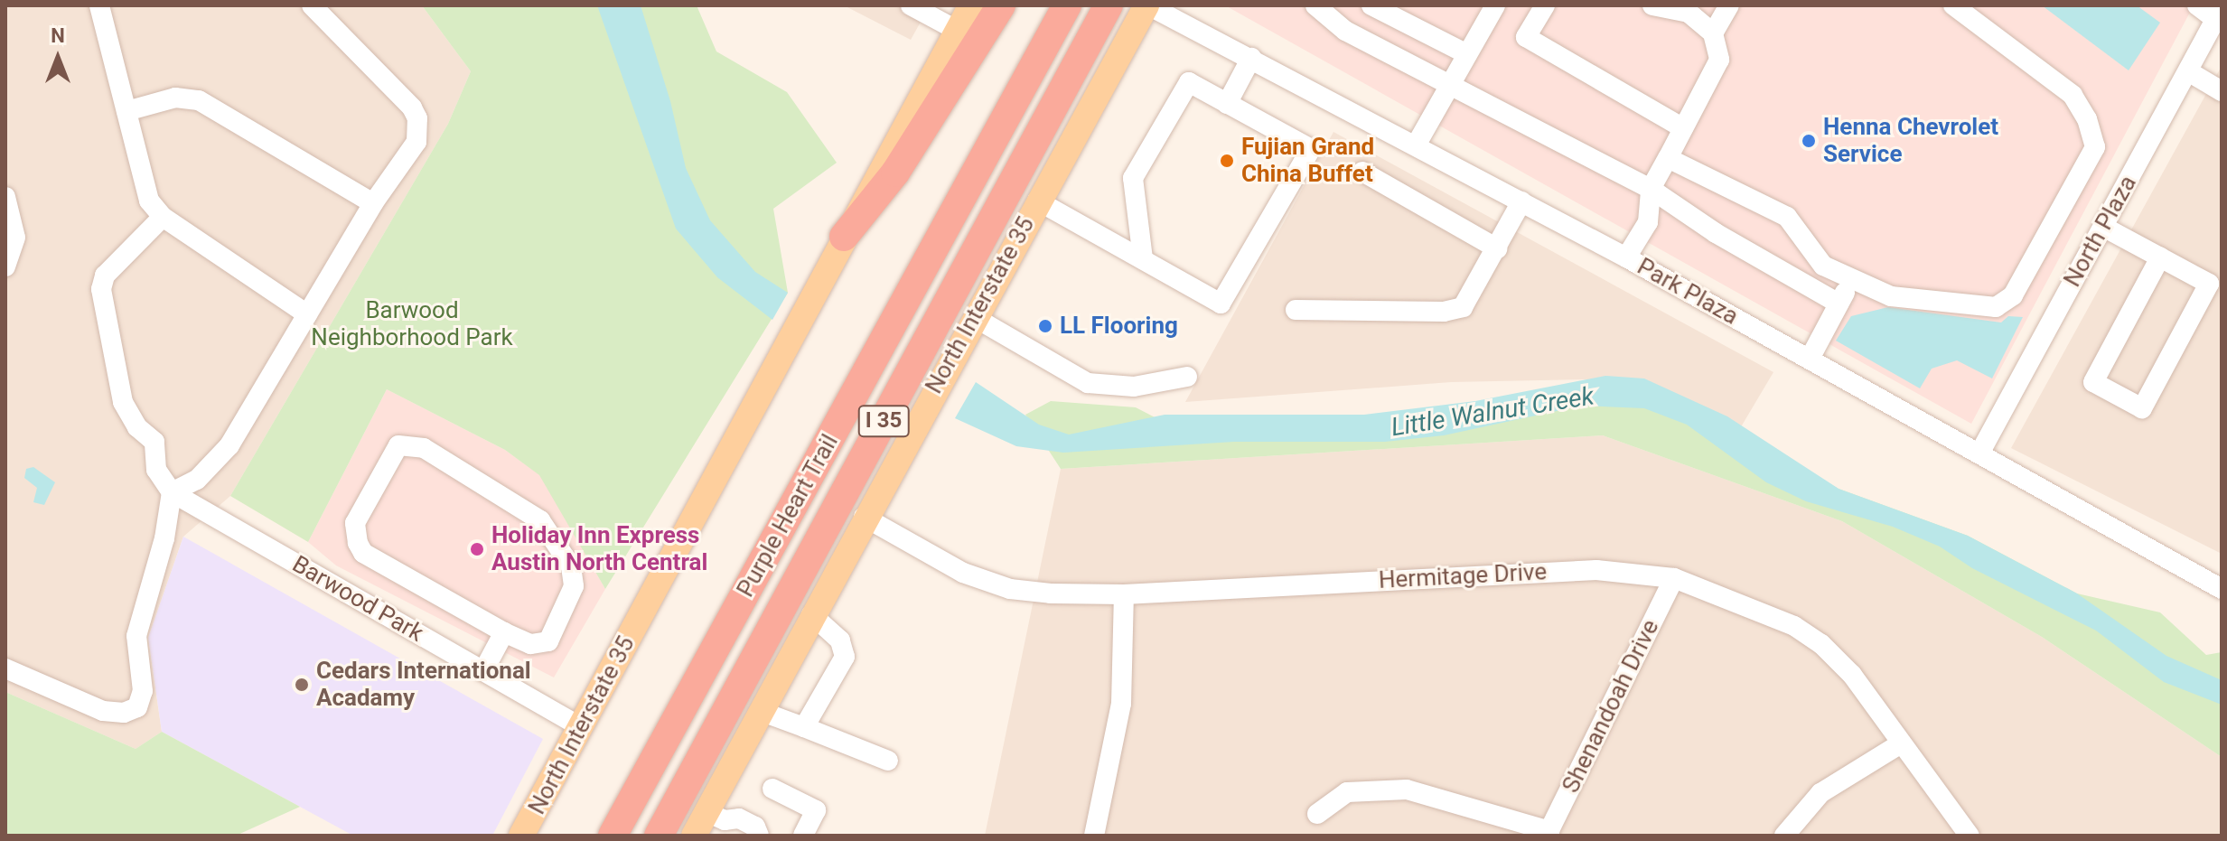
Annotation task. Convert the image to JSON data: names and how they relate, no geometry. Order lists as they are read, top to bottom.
{
  "streets": {
    "highway": ["I 35", "Purple Heart Trail"],
    "main road": ["North Interstate 35"],
    "street": [
      "North Plaza",
      "Park Plaza",
      "Hermitage Drive",
      "Barwood Park",
      "Shenandoah Drive"
    ]
  },
  "crossings": [
    ["North Plaza", "Park Plaza"],
    ["Park Plaza", "North Interstate 35"],
    ["North Interstate 35", "Hermitage Drive"],
    ["North Interstate 35", "Barwood Park"],
    ["Hermitage Drive", "Shenandoah Drive"]
  ],
  "water": ["Little Walnut Creek"],
  "parks": ["Barwood Neighborhood Park"],
  "places": [
    "Henna Chevrolet Service",
    "Fujian Grand China Buffet",
    "LL Flooring",
    "Holiday Inn Express Austin North Central",
    "Cedars International Acadamy"
  ],
  "north": "top"
}
